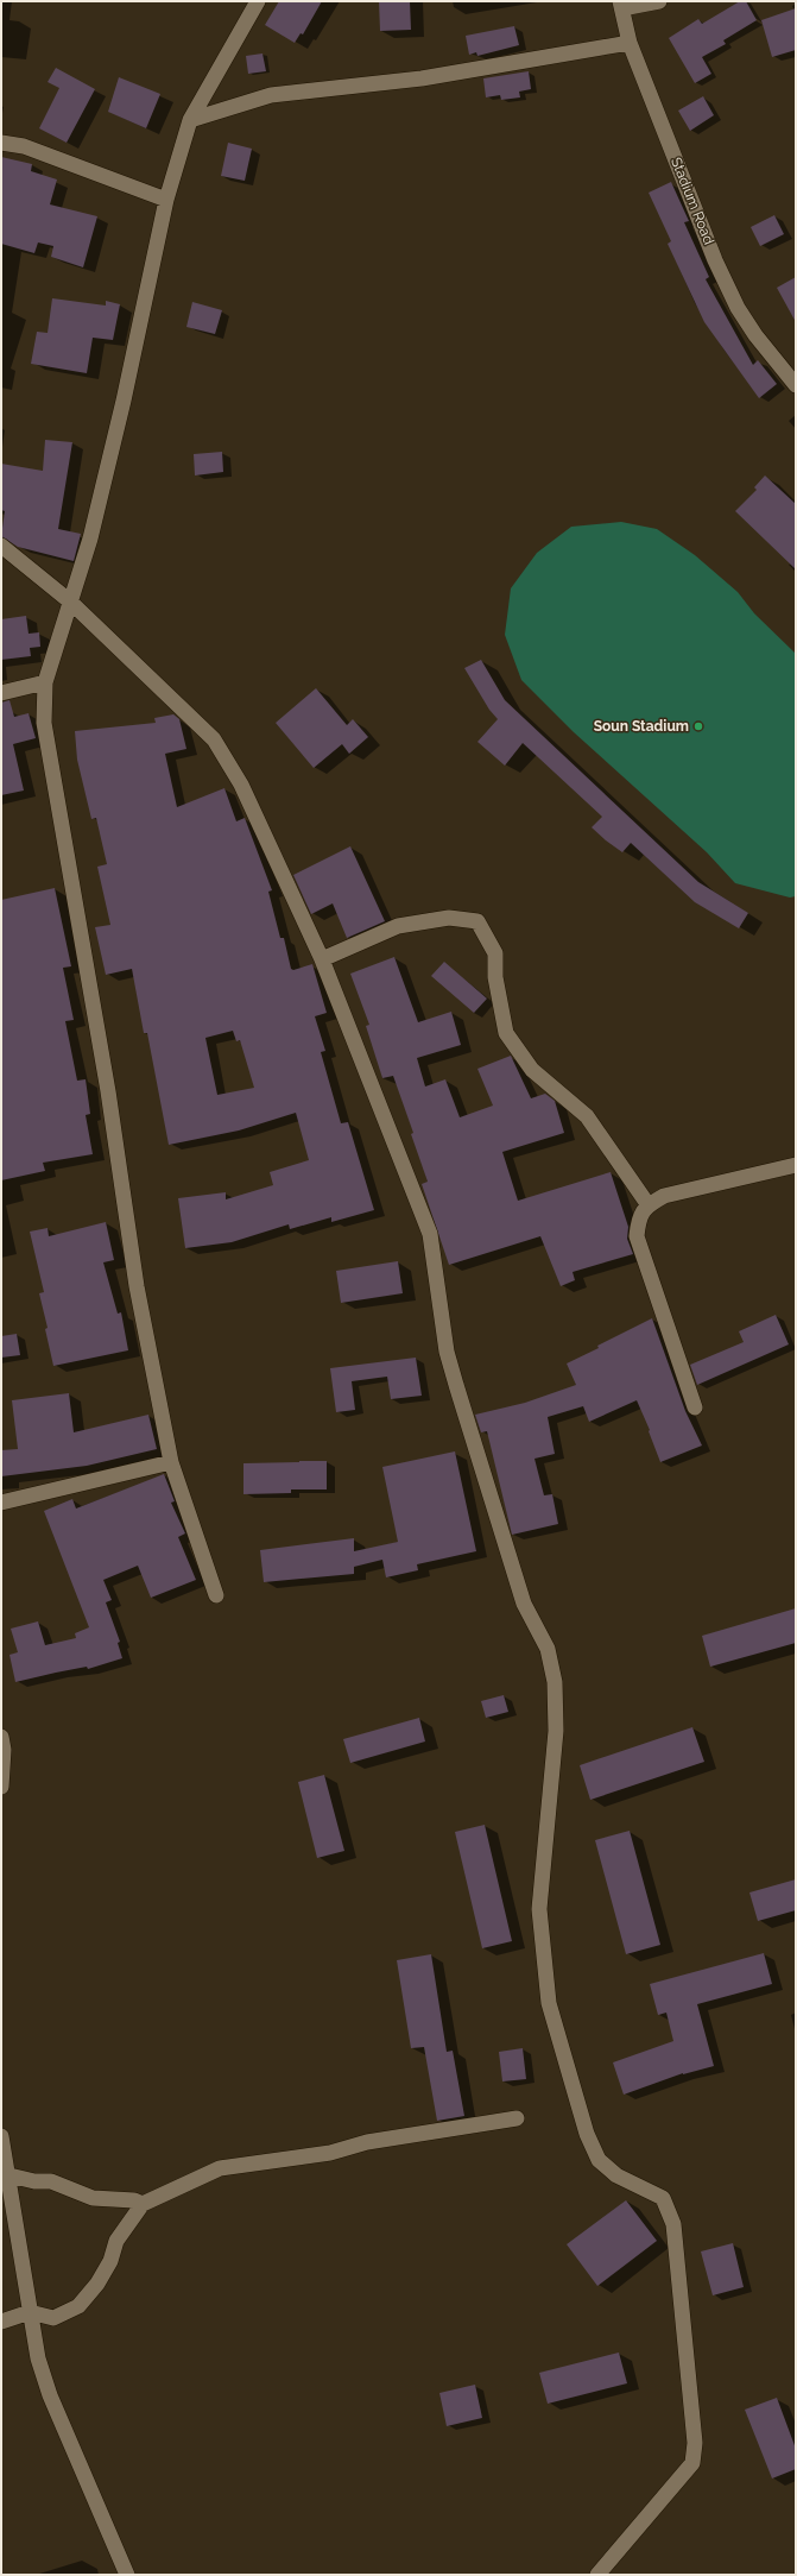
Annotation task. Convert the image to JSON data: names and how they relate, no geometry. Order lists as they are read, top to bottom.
{
  "streets": {
    "street": ["Stadium Road"]
  },
  "places": ["Soun Stadium"]
}
